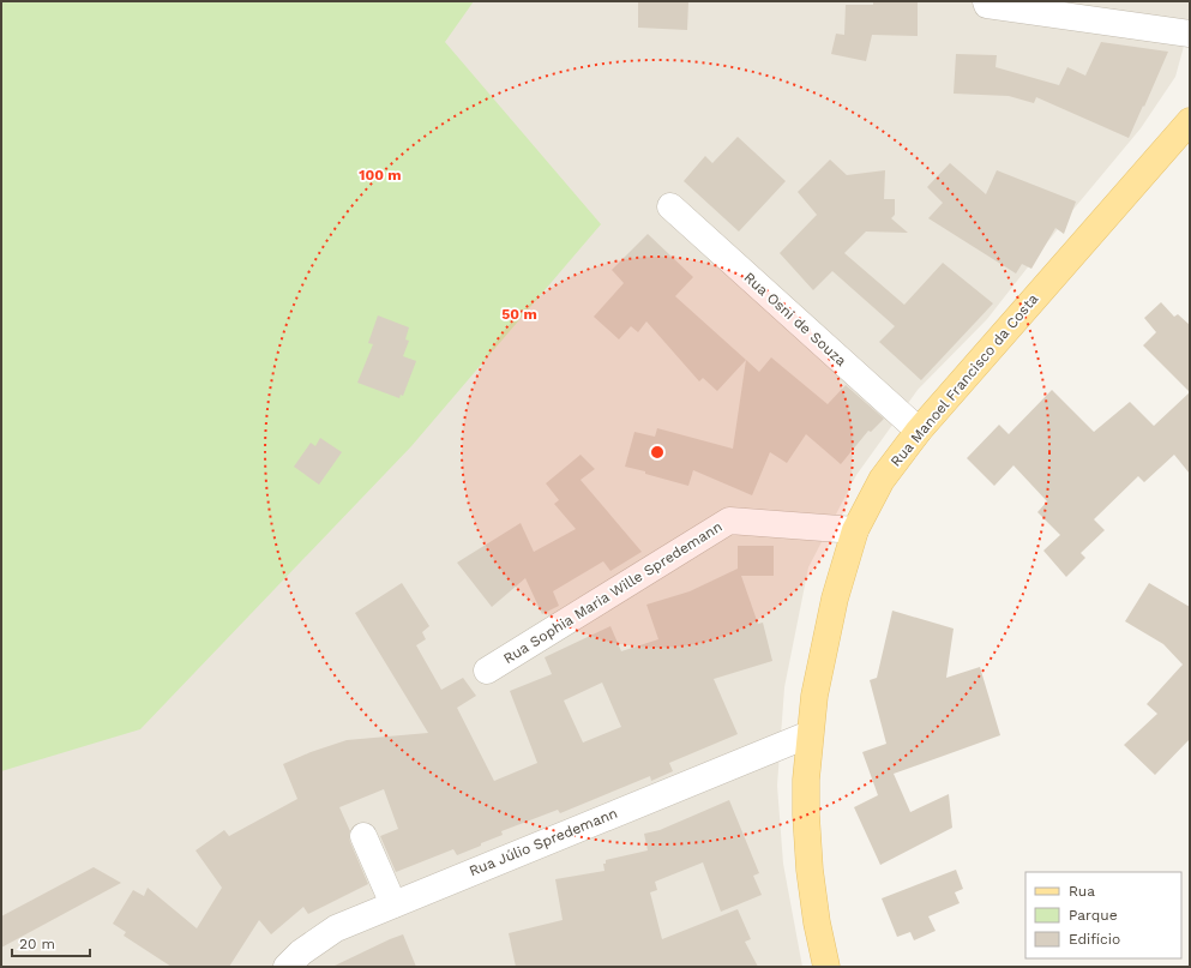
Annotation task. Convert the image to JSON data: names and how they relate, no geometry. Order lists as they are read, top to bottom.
{
  "streets": {
    "main road": ["Rua Manoel Francisco da Costa"],
    "street": ["Rua Osni de Souza", "Rua Sophia Maria Wille Spredemann", "Rua Júlio Spredemann"]
  },
  "crossings": [
    ["Rua Osni de Souza", "Rua Manoel Francisco da Costa"],
    ["Rua Manoel Francisco da Costa", "Rua Sophia Maria Wille Spredemann"],
    ["Rua Manoel Francisco da Costa", "Rua Júlio Spredemann"]
  ],
  "legend": ["Rua", "Parque", "Edifício"],
  "scale_bar": "20 m",
  "rings": ["100 m", "50 m"]
}
